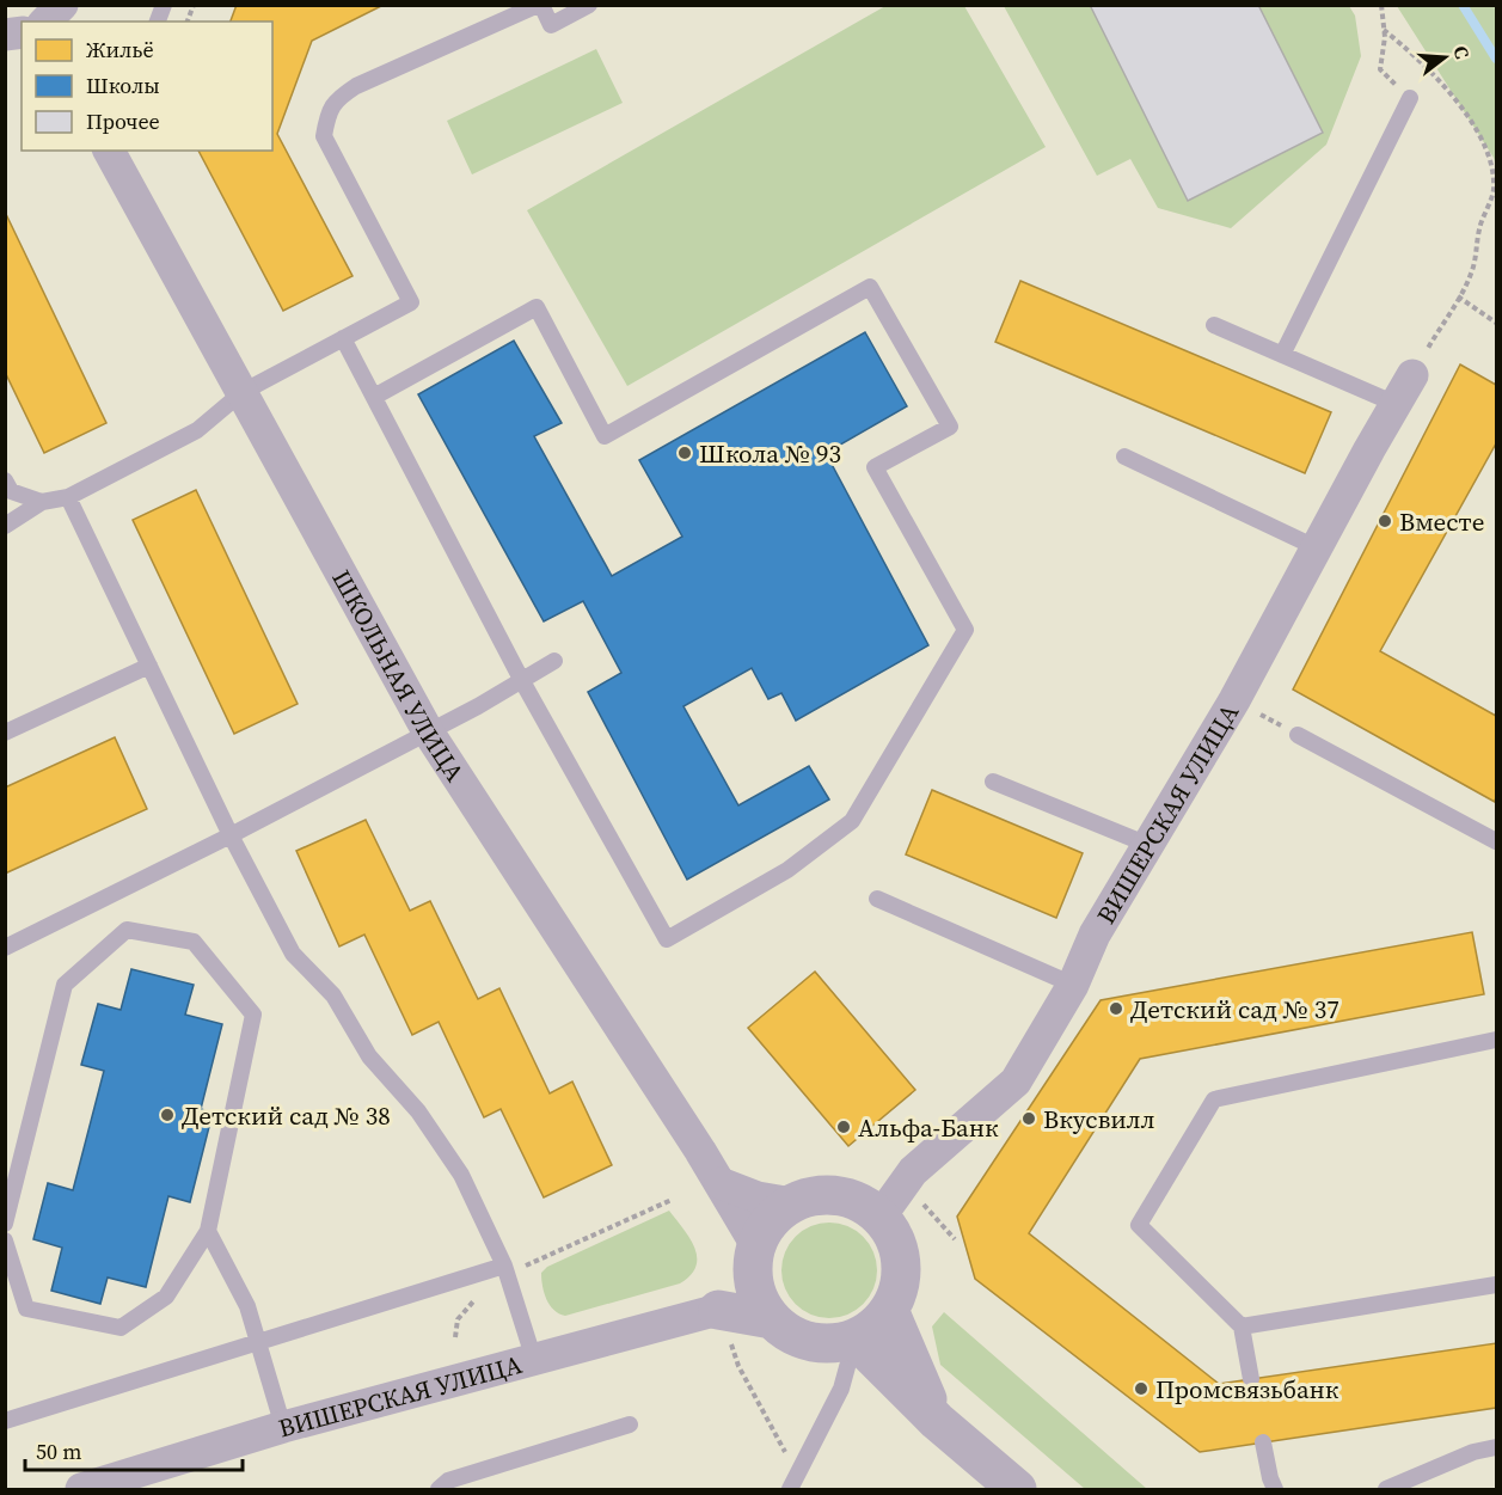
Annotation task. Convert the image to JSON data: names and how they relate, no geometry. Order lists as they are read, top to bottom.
{
  "streets": {
    "street": ["ШКОЛЬНАЯ УЛИЦА", "ВИШЕРСКАЯ УЛИЦА"]
  },
  "crossings": [
    ["ШКОЛЬНАЯ УЛИЦА", "ВИШЕРСКАЯ УЛИЦА"]
  ],
  "places": [
    "Школа № 93",
    "Вместе",
    "Детский сад № 37",
    "Детский сад № 38",
    "Вкусвилл",
    "Альфа-Банк",
    "Промсвязьбанк"
  ],
  "legend": ["Жильё", "Школы", "Прочее"],
  "scale_bar": "50 m",
  "north": "right"
}
